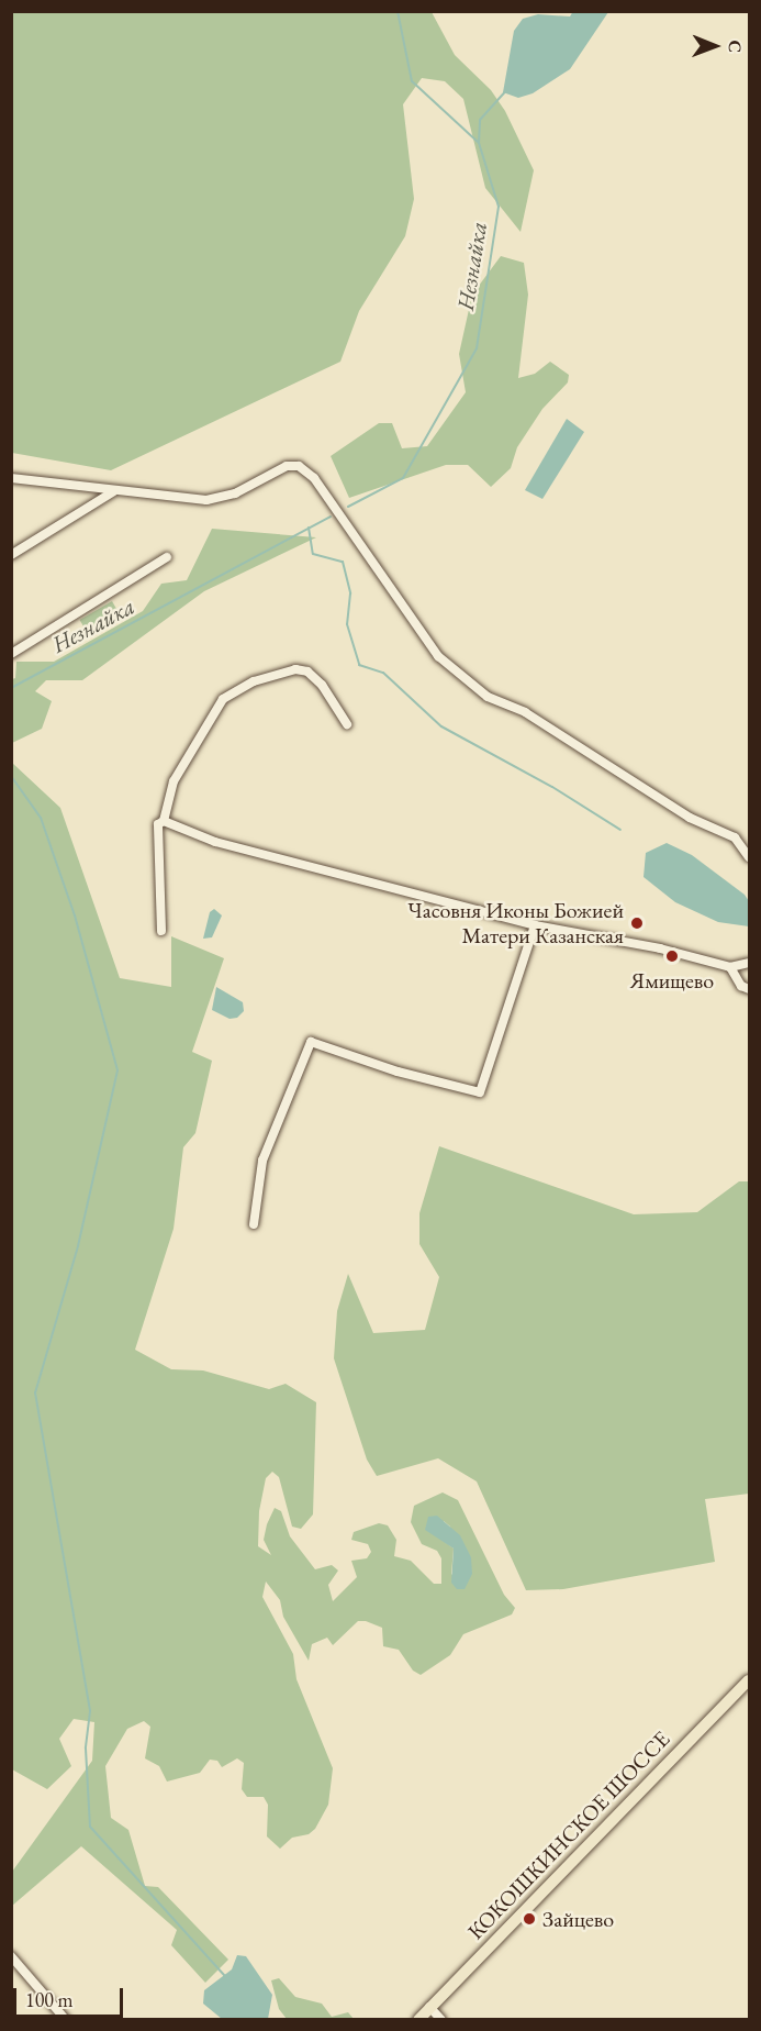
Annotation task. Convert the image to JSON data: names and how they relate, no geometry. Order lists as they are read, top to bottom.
{
  "streets": {
    "main road": ["КОКОШКИНСКОЕ ШОССЕ"]
  },
  "water": ["Незнайка"],
  "places": ["Часовня Иконы Божией Матери Казанская", "Ямищево", "Зайцево"],
  "scale_bar": "100 m",
  "north": "right"
}
